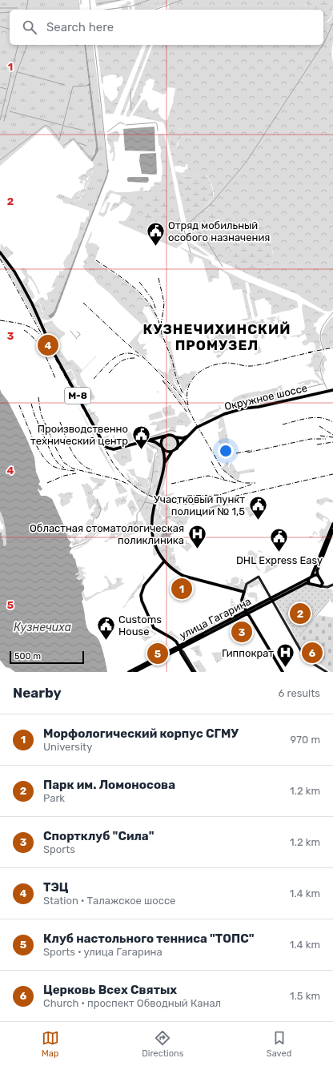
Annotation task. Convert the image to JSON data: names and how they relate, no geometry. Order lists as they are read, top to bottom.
{
  "streets": {
    "main road": ["М-8", "Окружное шоссе", "улица Гагарина"]
  },
  "crossings": [
    ["М-8", "Окружное шоссе"]
  ],
  "districts": ["КУЗНЕЧИХИНСКИЙ ПРОМУЗЕЛ"],
  "water": ["Кузнечиха"],
  "places": {
    "public building": [
      "Отряд мобильный особого назначения",
      "Производственно технический центр",
      "Участковый пункт полиции № 1,5",
      "DHL Express Easy",
      "Customs House"
    ],
    "hospital": ["Областная стоматологическая поликлиника", "Гиппократ"]
  },
  "scale_bar": "500 m",
  "page": {
    "search": "Search here",
    "pins": [
      "4",
      "1",
      "2",
      "3",
      "6",
      "5"
    ],
    "scale": "500 m",
    "heading": ["Nearby", "6 results"],
    "list": [
      {
        "mark": "1",
        "name": "Морфологический корпус СГМУ",
        "note": "University",
        "value": "970 m"
      },
      {
        "mark": "2",
        "name": "Парк им. Ломоносова",
        "note": "Park",
        "value": "1.2 km"
      },
      {
        "mark": "3",
        "name": "Спортклуб \"Сила\"",
        "note": "Sports",
        "value": "1.2 km"
      },
      {
        "mark": "4",
        "name": "ТЭЦ",
        "note": "Station · Талажское шоссе",
        "value": "1.4 km"
      },
      {
        "mark": "5",
        "name": "Клуб настольного тенниса \"ТОПС\"",
        "note": "Sports · улица Гагарина",
        "value": "1.4 km"
      },
      {
        "mark": "6",
        "name": "Церковь Всех Святых",
        "note": "Church · проспект Обводный Канал",
        "value": "1.5 km"
      }
    ],
    "nav": ["Map", "Directions", "Saved"]
  },
  "grid": {
    "rows": [
      "1",
      "2",
      "3",
      "4",
      "5"
    ]
  }
}
